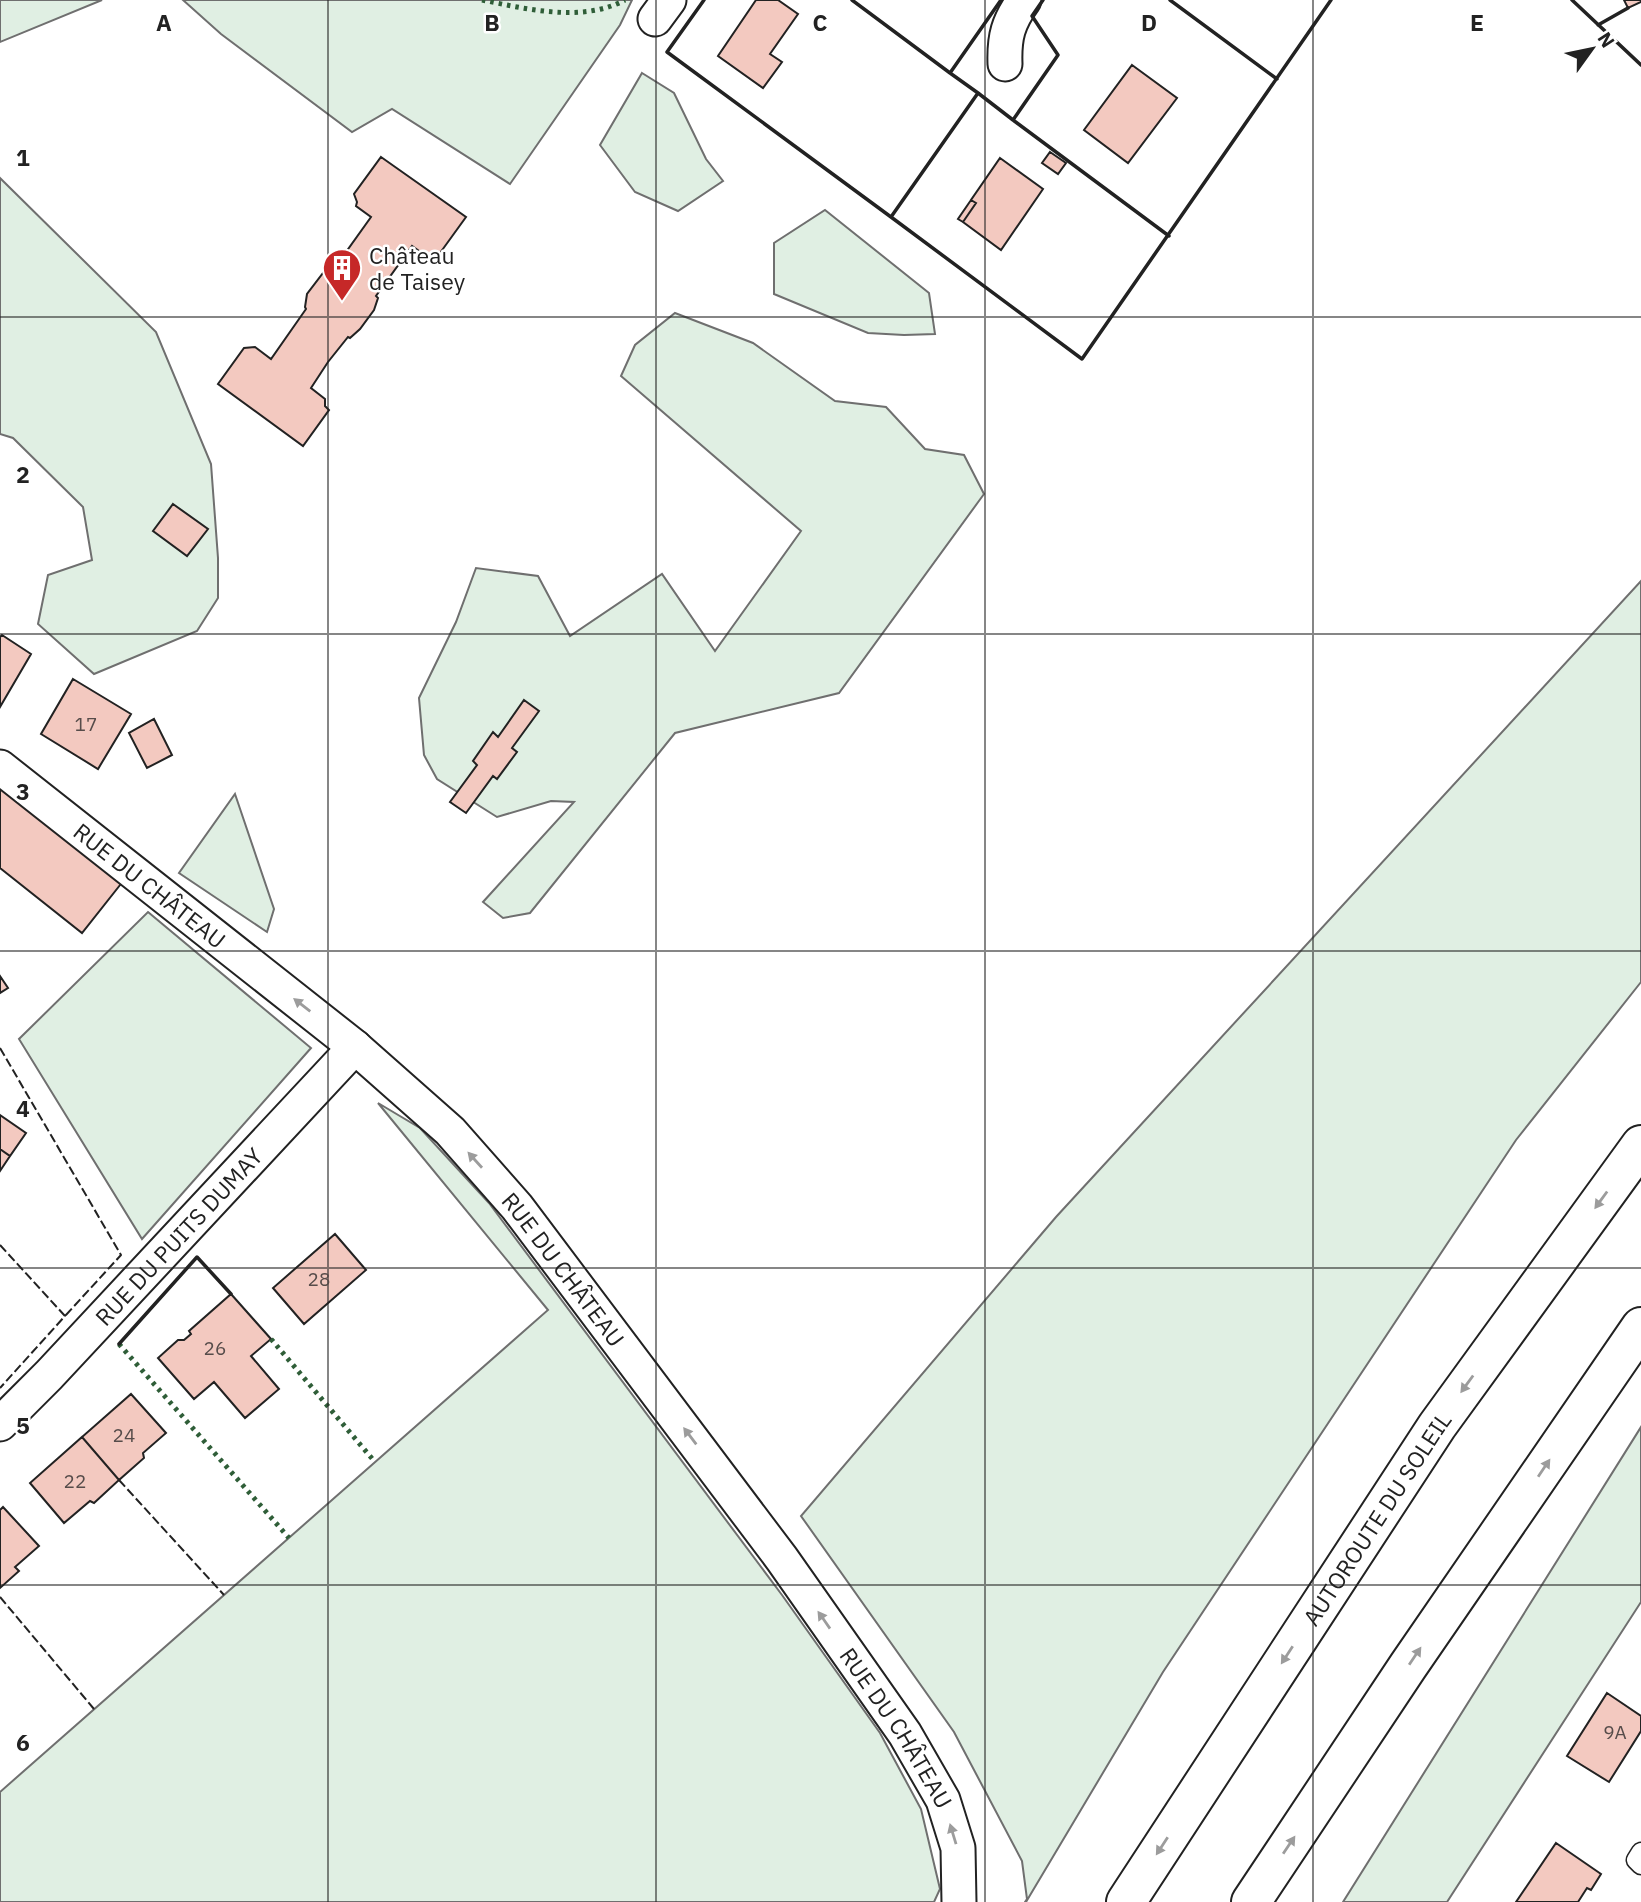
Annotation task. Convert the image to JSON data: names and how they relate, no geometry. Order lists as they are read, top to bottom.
{
  "streets": {
    "highway": ["AUTOROUTE DU SOLEIL"],
    "street": ["RUE DU CHÂTEAU", "RUE DU PUITS DUMAY"]
  },
  "crossings": [
    ["RUE DU CHÂTEAU", "RUE DU PUITS DUMAY"]
  ],
  "one_way": ["RUE DU CHÂTEAU"],
  "places": {
    "building": ["Château de Taisey"]
  },
  "house_numbers": [
    "17",
    "28",
    "26",
    "24",
    "22",
    "9A"
  ],
  "north": "top right",
  "grid": {
    "columns": [
      "A",
      "B",
      "C",
      "D",
      "E"
    ],
    "rows": [
      "1",
      "2",
      "3",
      "4",
      "5",
      "6"
    ]
  }
}
